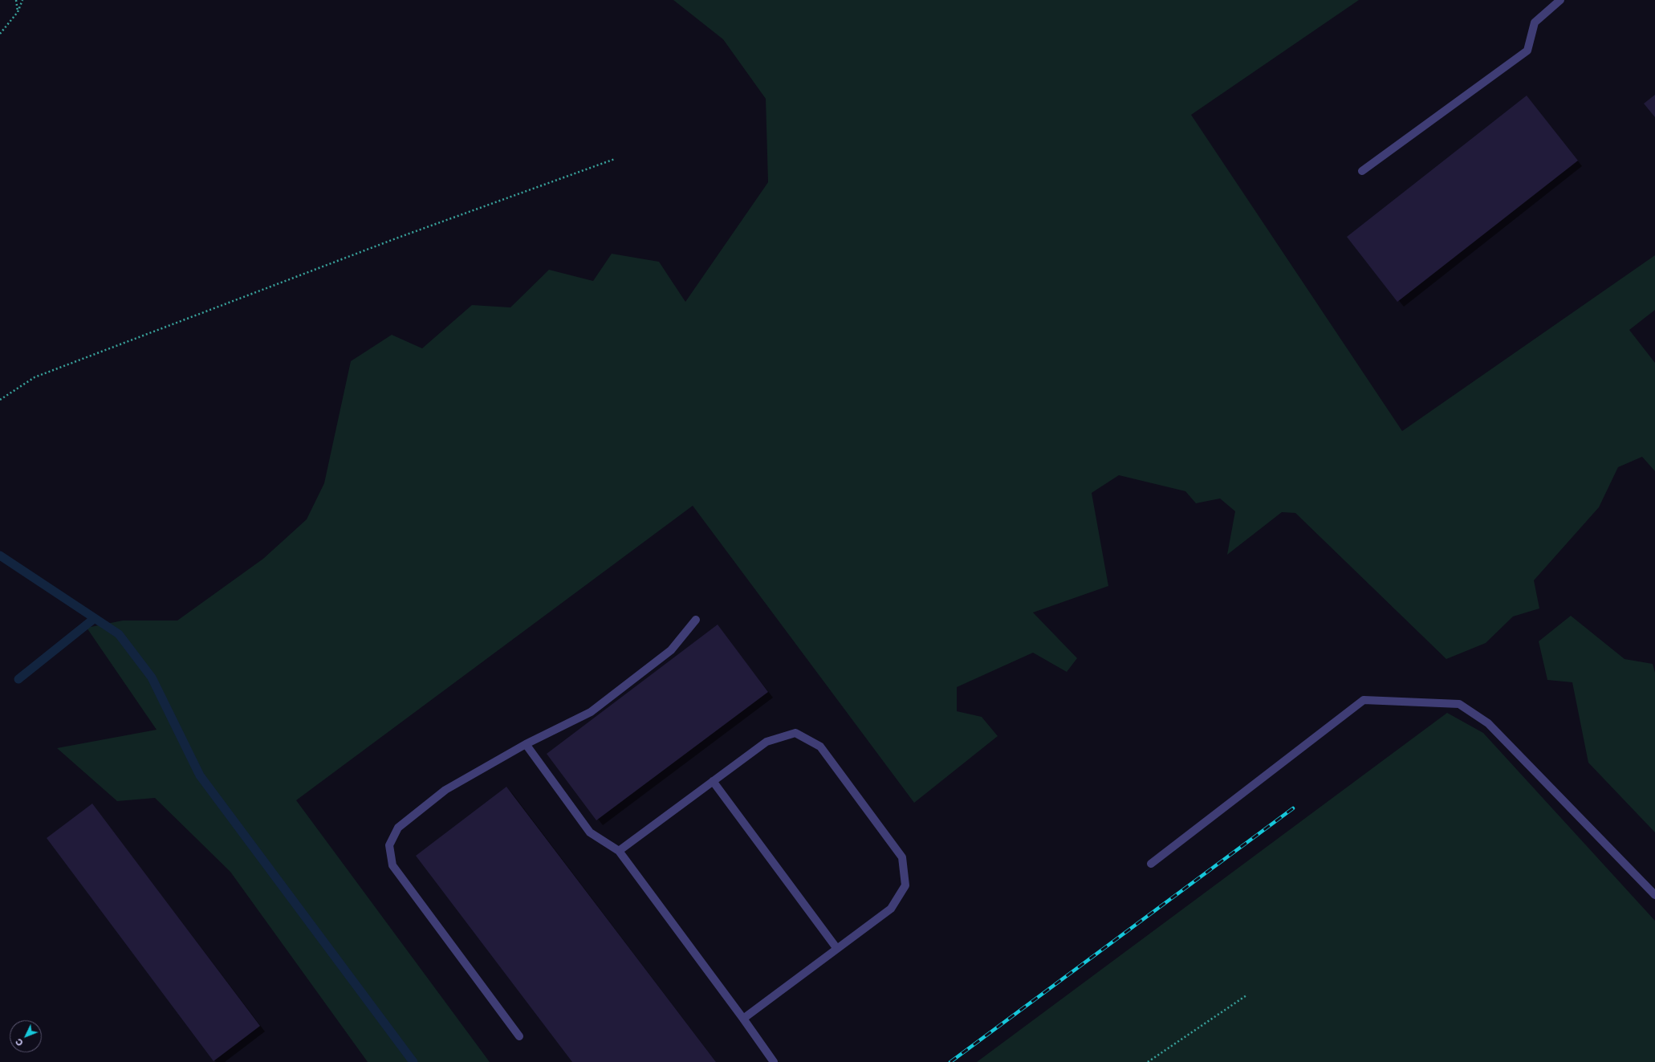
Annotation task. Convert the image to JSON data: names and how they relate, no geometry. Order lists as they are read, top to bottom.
{
  "north": "bottom left"
}
